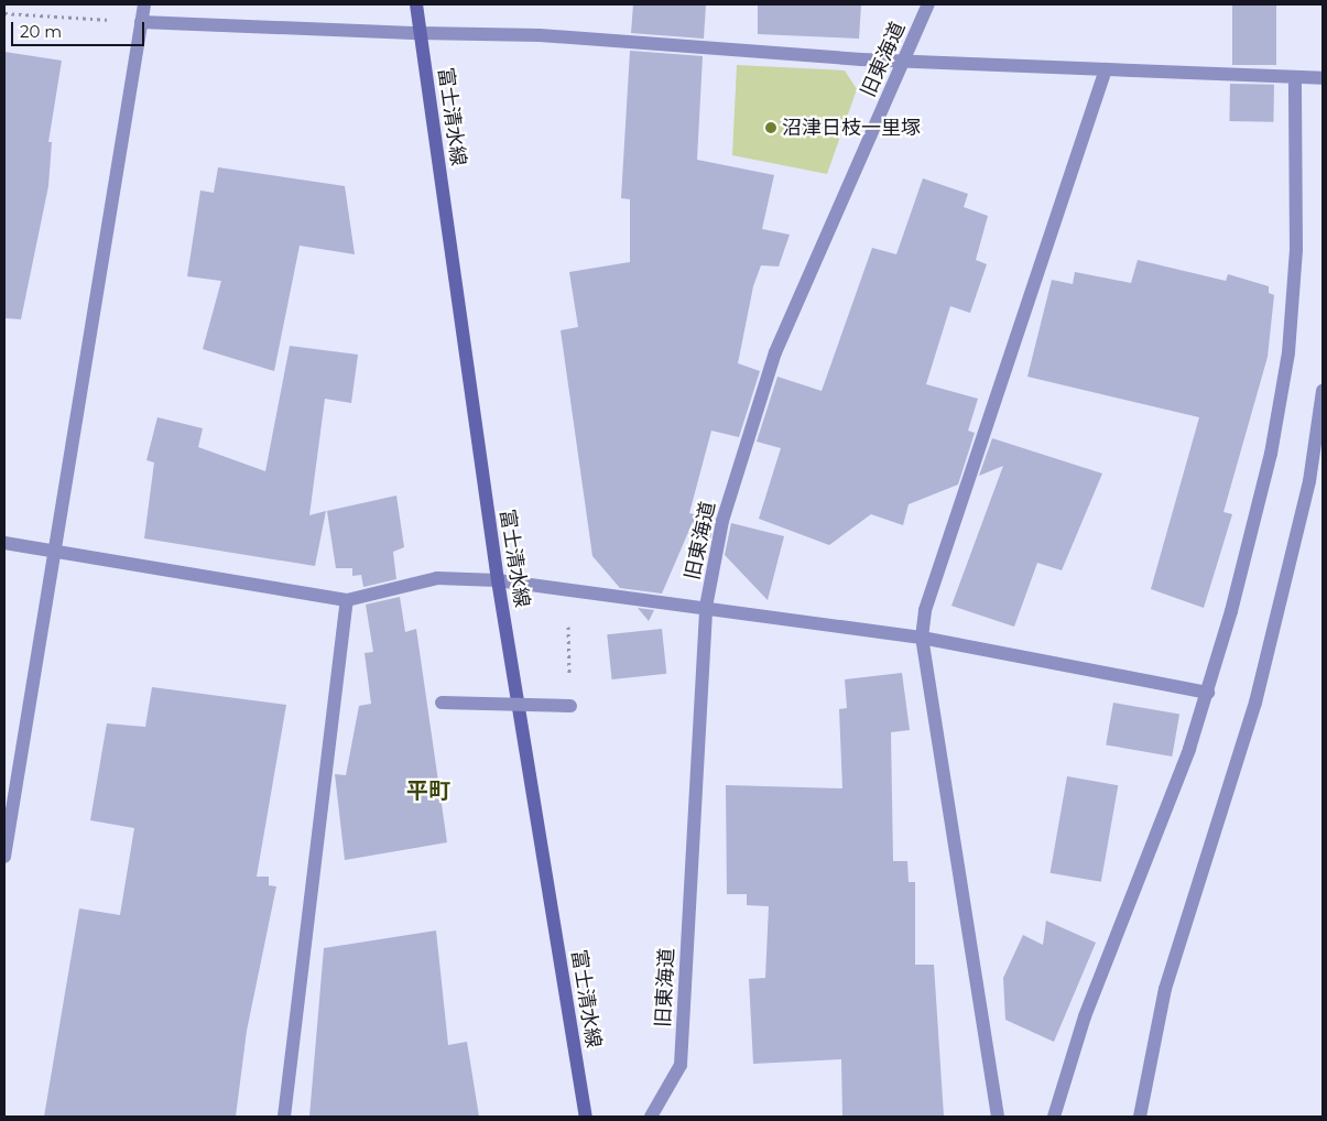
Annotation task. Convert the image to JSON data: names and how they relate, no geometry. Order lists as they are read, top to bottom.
{
  "streets": {
    "main road": ["富士清水線"],
    "street": ["旧東海道"]
  },
  "districts": ["平町"],
  "places": ["沼津日枝一里塚"],
  "scale_bar": "20 m"
}
